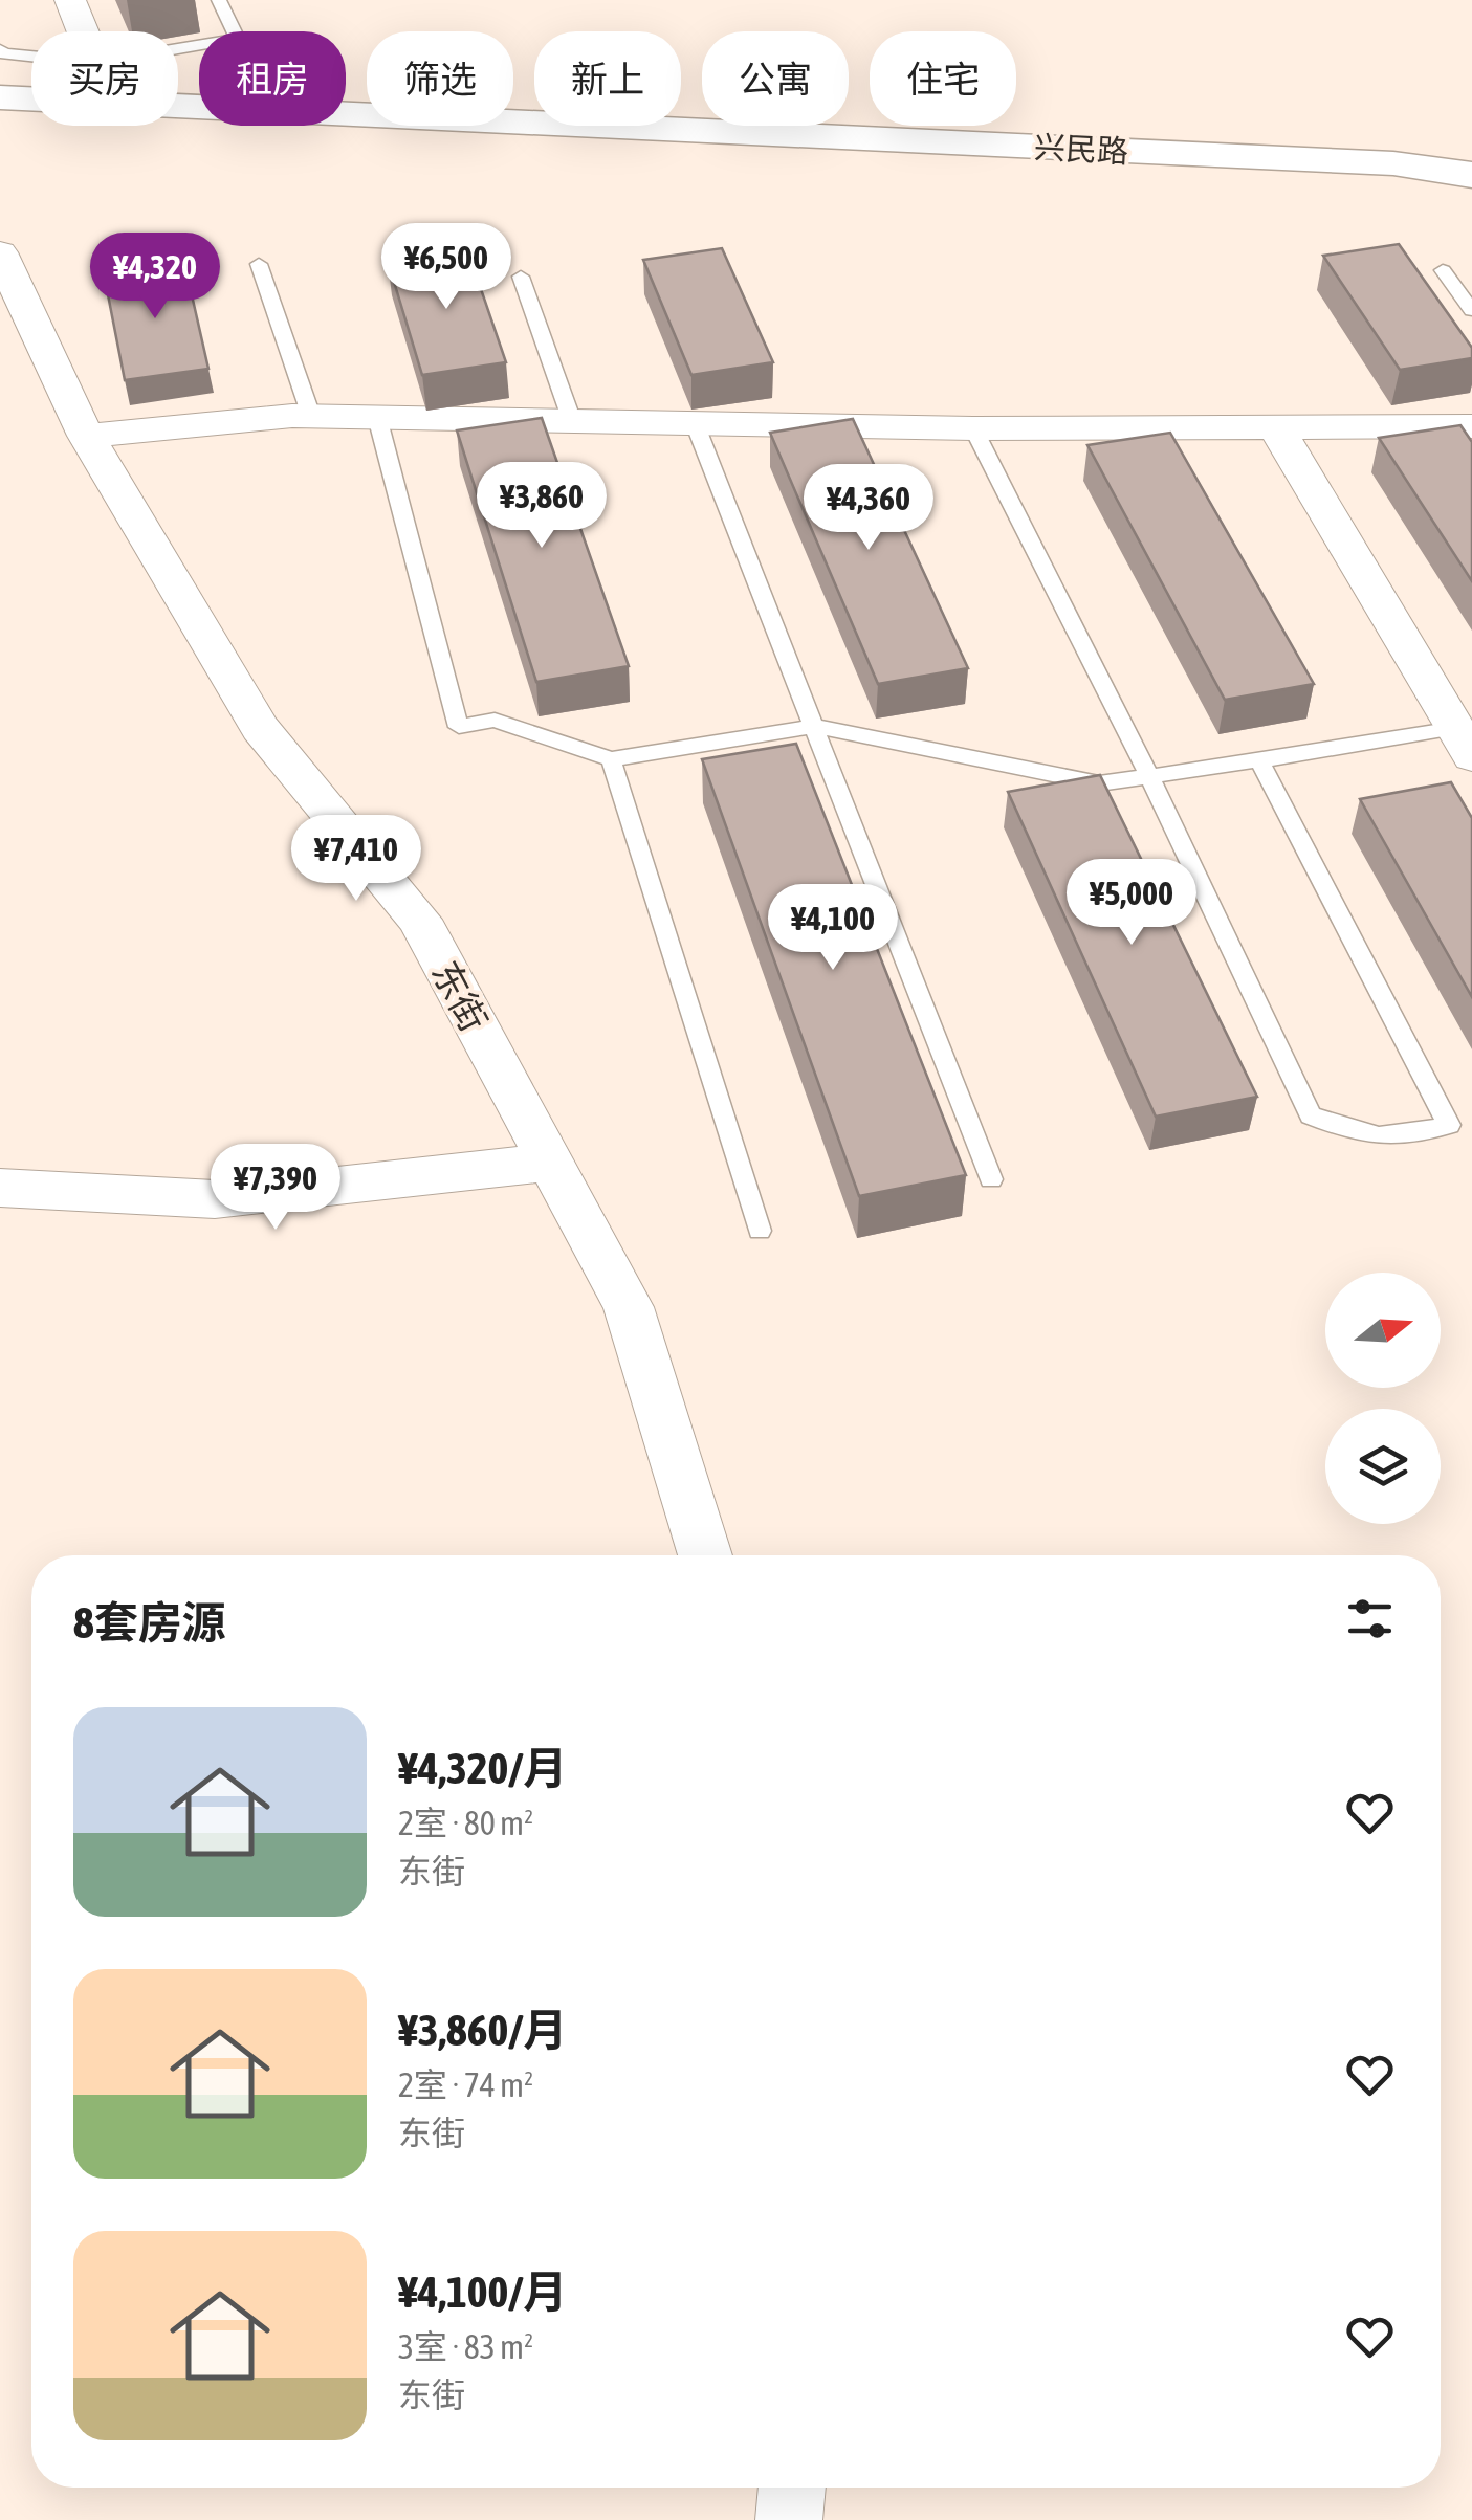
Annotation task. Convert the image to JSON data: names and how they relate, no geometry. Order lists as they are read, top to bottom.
{
  "streets": {
    "main road": ["兴民路"],
    "street": ["东街"]
  },
  "north": "right",
  "page": {
    "chip": [
      "买房",
      "租房",
      "筛选",
      "新上",
      "公寓",
      "住宅"
    ],
    "price": [
      "¥6,500",
      "¥4,320",
      "¥3,860",
      "¥4,360",
      "¥7,410",
      "¥5,000",
      "¥4,100",
      "¥7,390"
    ],
    "heading": "8套房源",
    "list": [
      {
        "name": "¥4,320/月",
        "note": "2室 · 80 m² · 东街"
      },
      {
        "name": "¥3,860/月",
        "note": "2室 · 74 m² · 东街"
      },
      {
        "name": "¥4,100/月",
        "note": "3室 · 83 m² · 东街"
      }
    ]
  }
}
